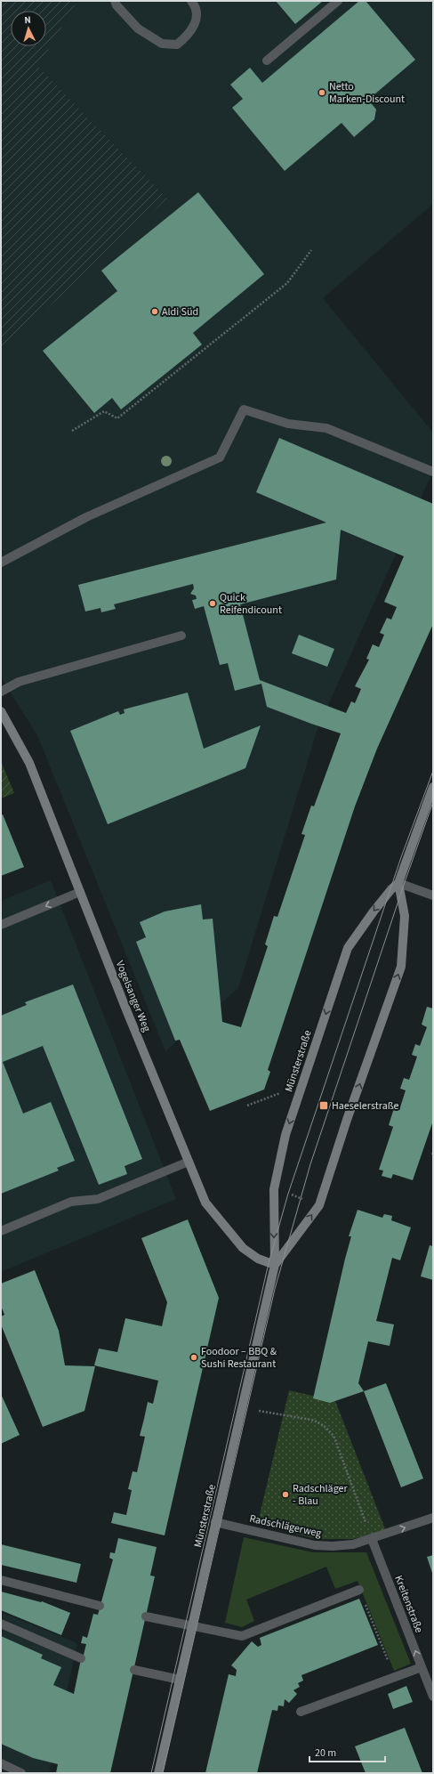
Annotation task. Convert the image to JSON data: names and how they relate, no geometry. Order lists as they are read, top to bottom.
{
  "streets": {
    "street": [
      "Vogelsanger Weg",
      "Münsterstraße",
      "Radschlägerweg",
      "Kreitenstraße"
    ]
  },
  "crossings": [
    ["Vogelsanger Weg", "Münsterstraße"],
    ["Münsterstraße", "Radschlägerweg"],
    ["Radschlägerweg", "Kreitenstraße"]
  ],
  "one_way": ["Kreitenstraße"],
  "places": {
    "other": [
      "Netto Marken-Discount",
      "Aldi Süd",
      "Quick Reifendicount",
      "Foodoor – BBQ & Sushi Restaurant",
      "Radschläger - Blau"
    ],
    "transit": ["Haeselerstraße"]
  },
  "scale_bar": "20 m",
  "north": "top"
}
